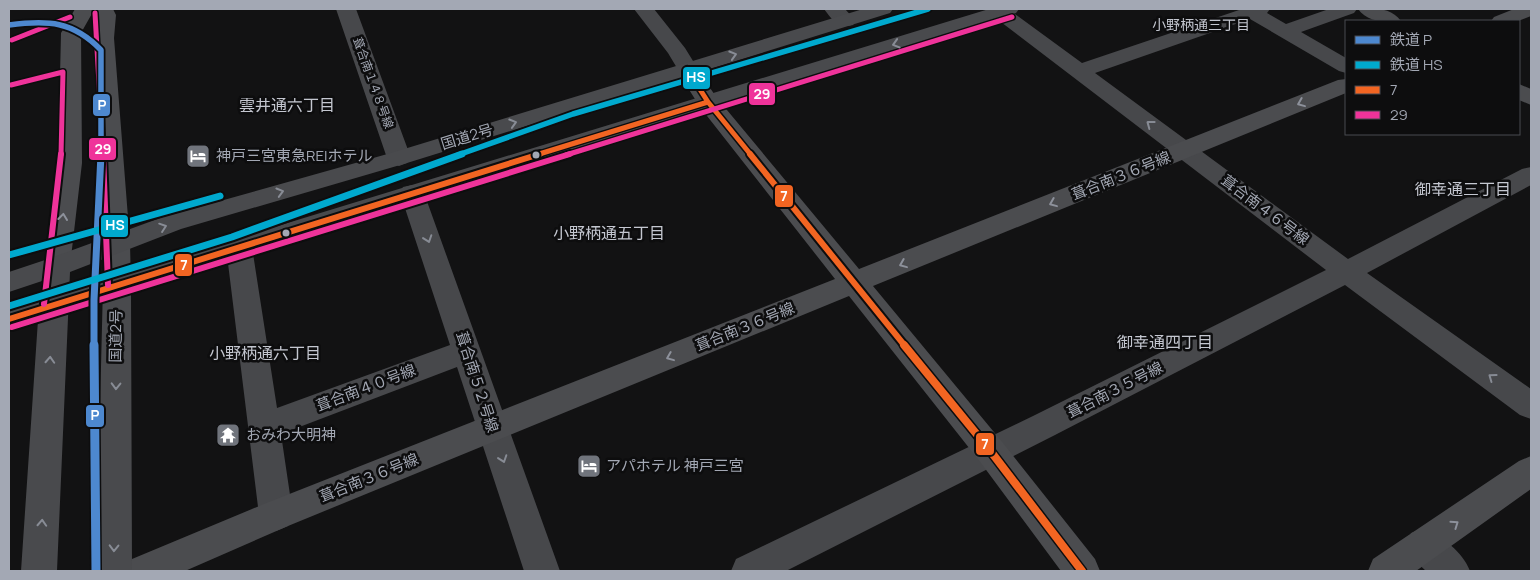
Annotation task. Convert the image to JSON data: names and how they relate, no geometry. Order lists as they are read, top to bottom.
{
  "streets": {
    "main road": ["国道2号"],
    "street": [
      "葺合南１４８号線",
      "葺合南３６号線",
      "葺合南４６号線",
      "葺合南５２号線",
      "葺合南４０号線",
      "葺合南３５号線"
    ]
  },
  "crossings": [
    ["葺合南１４８号線", "国道2号"],
    ["葺合南３６号線", "葺合南４６号線"],
    ["葺合南３６号線", "葺合南５２号線"],
    ["葺合南４６号線", "葺合南３５号線"],
    ["葺合南５２号線", "葺合南４０号線"]
  ],
  "one_way": ["葺合南３６号線", "葺合南４６号線"],
  "districts": [
    "小野柄通三丁目",
    "雲井通六丁目",
    "御幸通三丁目",
    "小野柄通五丁目",
    "御幸通四丁目",
    "小野柄通六丁目"
  ],
  "places": {
    "hotel": ["神戸三宮東急REIホテル", "アパホテル 神戸三宮"],
    "temple": ["おみわ大明神"]
  },
  "lines": [
    "rail line HS",
    "transit line 29",
    "rail line P",
    "transit line 7"
  ],
  "legend": [
    "鉄道 P",
    "鉄道 HS",
    "7",
    "29"
  ]
}
